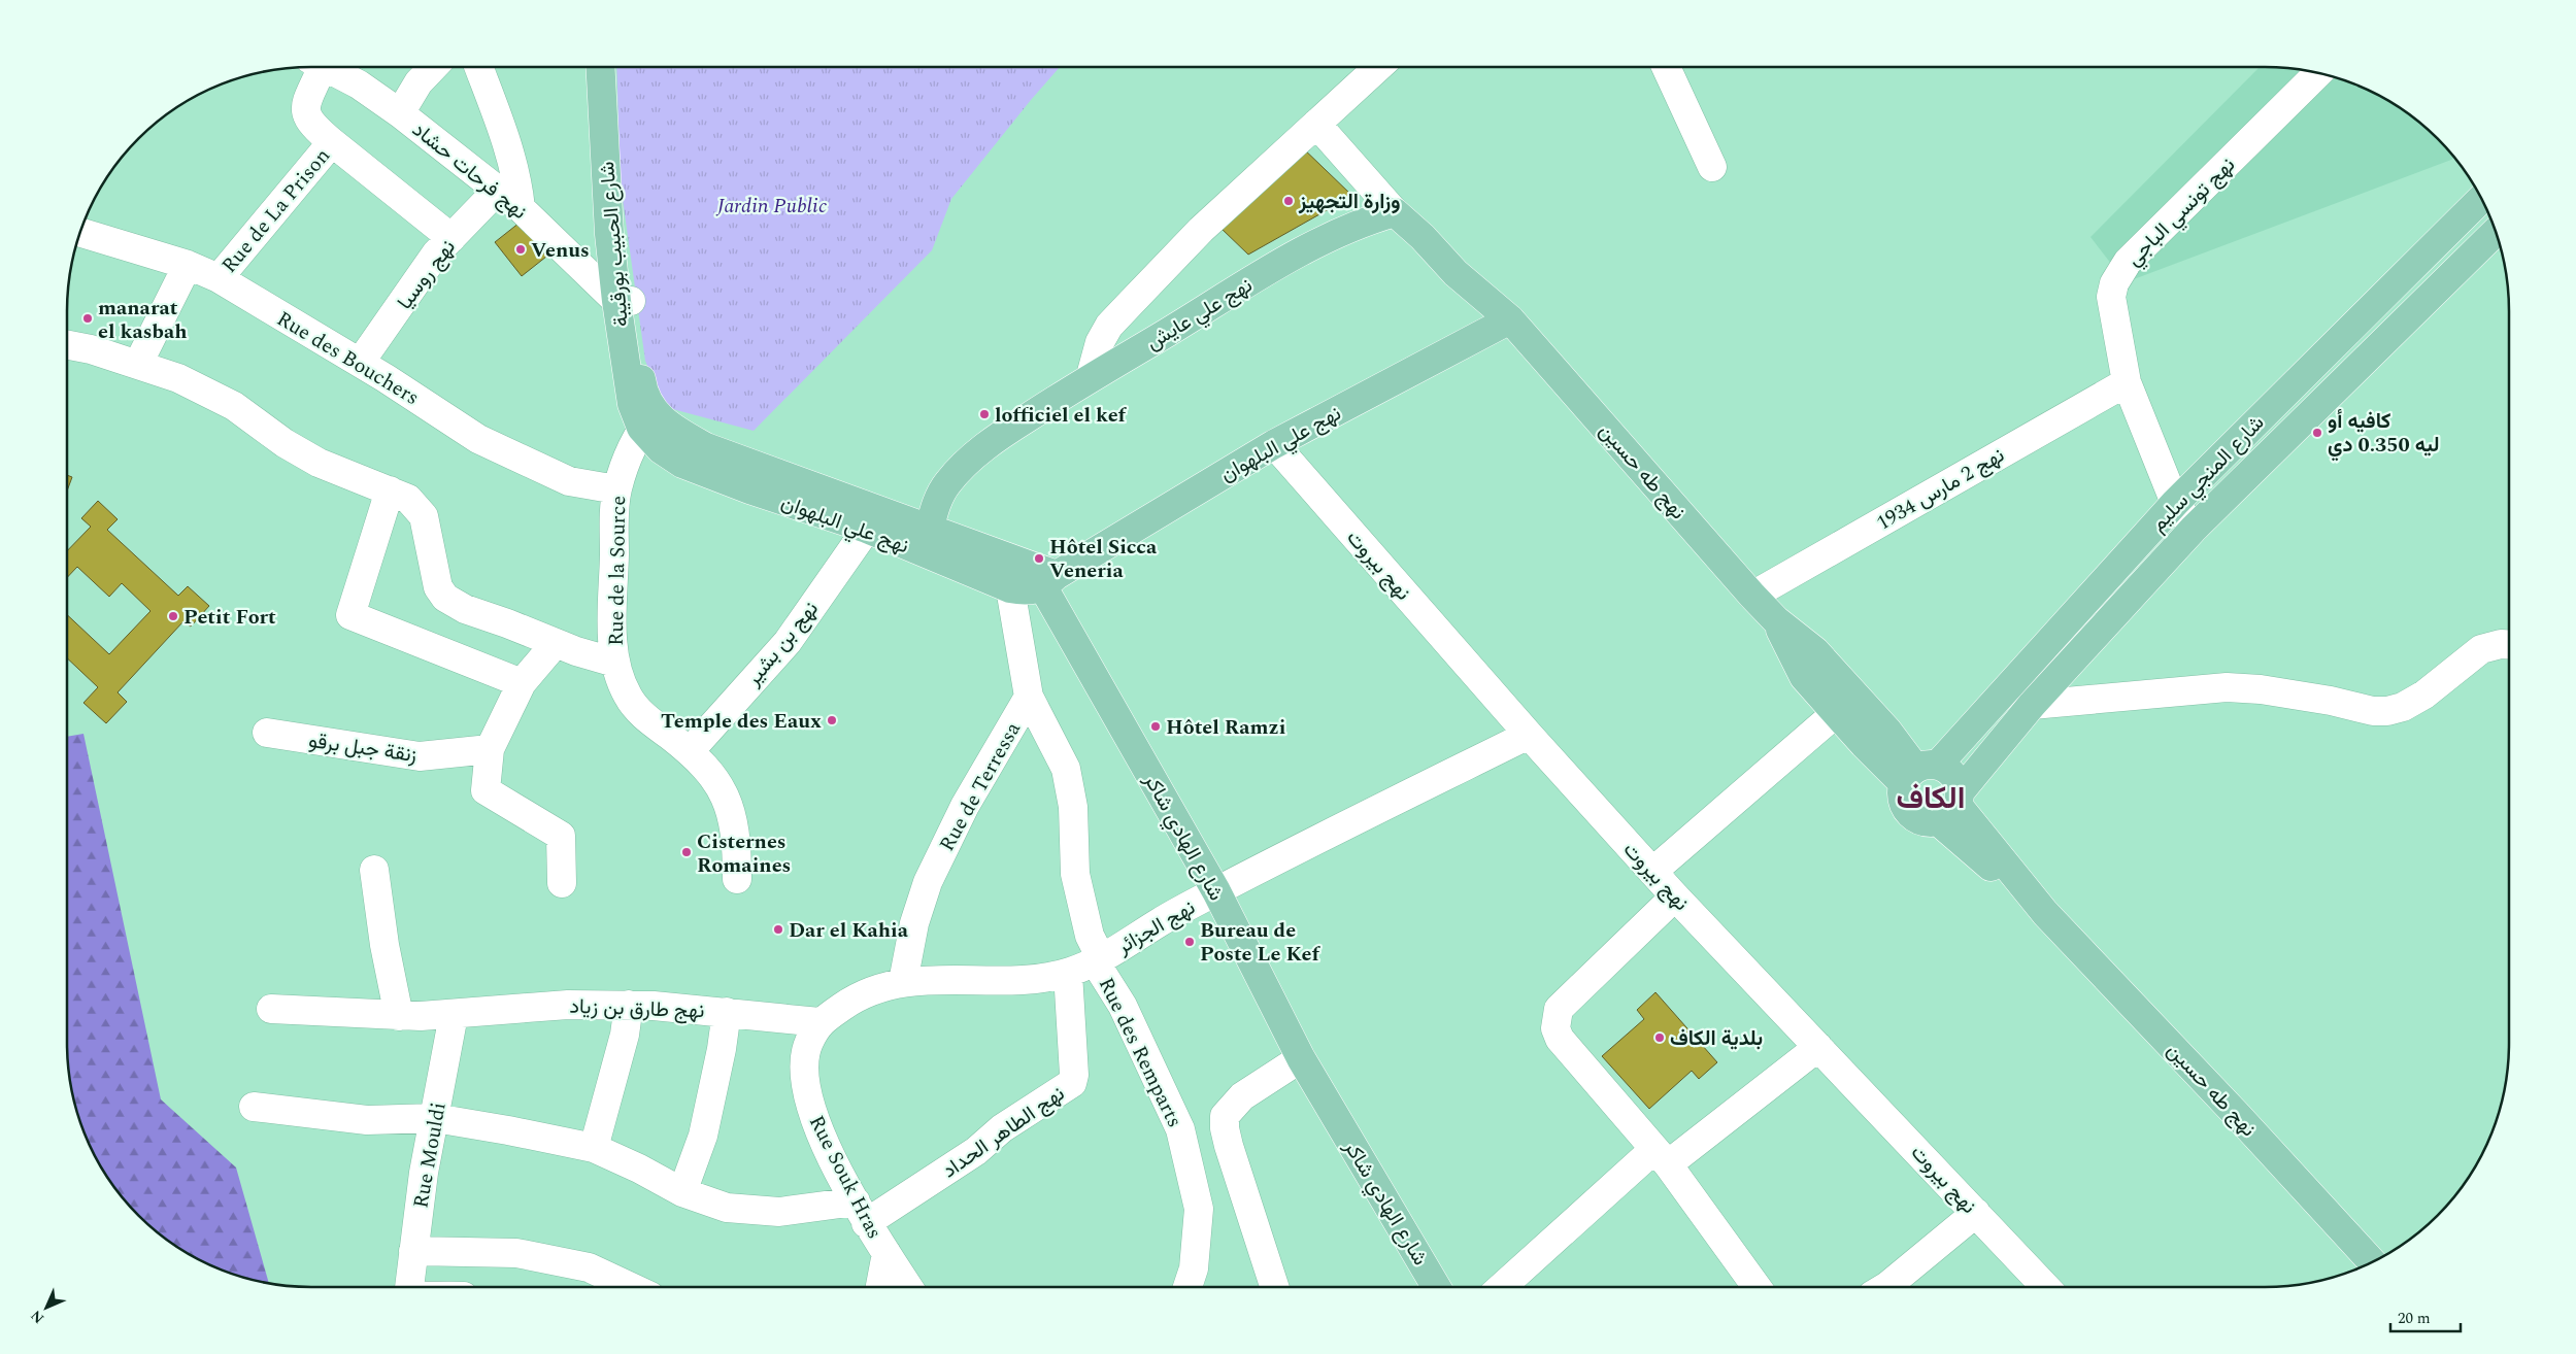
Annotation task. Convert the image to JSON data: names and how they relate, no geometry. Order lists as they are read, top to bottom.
{
  "streets": {
    "main road": [
      "شارع الحبيب بورقيبة",
      "نهج علي عايش",
      "نهج علي البلهوان",
      "نهج طه حسين",
      "شارع المنجي سليم",
      "شارع الهادي شاكر"
    ],
    "street": [
      "نهج فرحات حشاد",
      "Rue de La Prison",
      "نهج تونسي الباجي",
      "نهج روسيا",
      "Rue des Bouchers",
      "نهج 2 مارس 1934",
      "نهج بيروت",
      "Rue de la Source",
      "نهج بن بشير",
      "زنقة جبل برقو",
      "Rue de Terressa",
      "نهج الجزائر",
      "نهج طارق بن زياد",
      "Rue des Remparts",
      "نهج الطاهر الحداد",
      "Rue Mouldi",
      "Rue Souk Hras"
    ]
  },
  "crossings": [
    ["نهج فرحات حشاد", "شارع الحبيب بورقيبة"],
    ["نهج فرحات حشاد", "نهج روسيا"],
    ["Rue de La Prison", "Rue des Bouchers"],
    ["نهج تونسي الباجي", "شارع المنجي سليم"],
    ["نهج تونسي الباجي", "نهج 2 مارس 1934"],
    ["شارع الحبيب بورقيبة", "نهج علي البلهوان"],
    ["شارع الحبيب بورقيبة", "Rue de la Source"],
    ["نهج روسيا", "Rue des Bouchers"],
    ["نهج علي عايش", "نهج علي البلهوان"],
    ["Rue des Bouchers", "Rue de la Source"],
    ["نهج علي البلهوان", "نهج طه حسين"],
    ["نهج علي البلهوان", "نهج بيروت"],
    ["نهج علي البلهوان", "Rue de la Source"],
    ["نهج علي البلهوان", "نهج بن بشير"],
    ["نهج علي البلهوان", "Rue de Terressa"],
    ["نهج علي البلهوان", "شارع الهادي شاكر"],
    ["نهج طه حسين", "شارع المنجي سليم"],
    ["نهج طه حسين", "نهج 2 مارس 1934"],
    ["نهج بيروت", "نهج الجزائر"],
    ["Rue de la Source", "نهج بن بشير"],
    ["Rue de Terressa", "نهج الجزائر"],
    ["Rue de Terressa", "Rue des Remparts"],
    ["شارع الهادي شاكر", "نهج الجزائر"],
    ["نهج الجزائر", "نهج طارق بن زياد"],
    ["نهج الجزائر", "Rue des Remparts"],
    ["نهج الجزائر", "نهج الطاهر الحداد"],
    ["نهج الجزائر", "Rue Souk Hras"],
    ["نهج طارق بن زياد", "Rue Mouldi"],
    ["نهج طارق بن زياد", "Rue Souk Hras"],
    ["نهج الطاهر الحداد", "Rue Souk Hras"]
  ],
  "districts": ["الكاف"],
  "parks": ["Jardin Public"],
  "places": [
    "وزارة التجهيز",
    "Venus",
    "manarat el kasbah",
    "lofficiel el kef",
    "كافيه أو ليه 0.350 دي",
    "Hôtel Sicca Veneria",
    "Petit Fort",
    "Temple des Eaux",
    "Hôtel Ramzi",
    "Cisternes Romaines",
    "Dar el Kahia",
    "Bureau de Poste Le Kef",
    "بلدية الكاف"
  ],
  "scale_bar": "20 m",
  "north": "bottom left"
}
